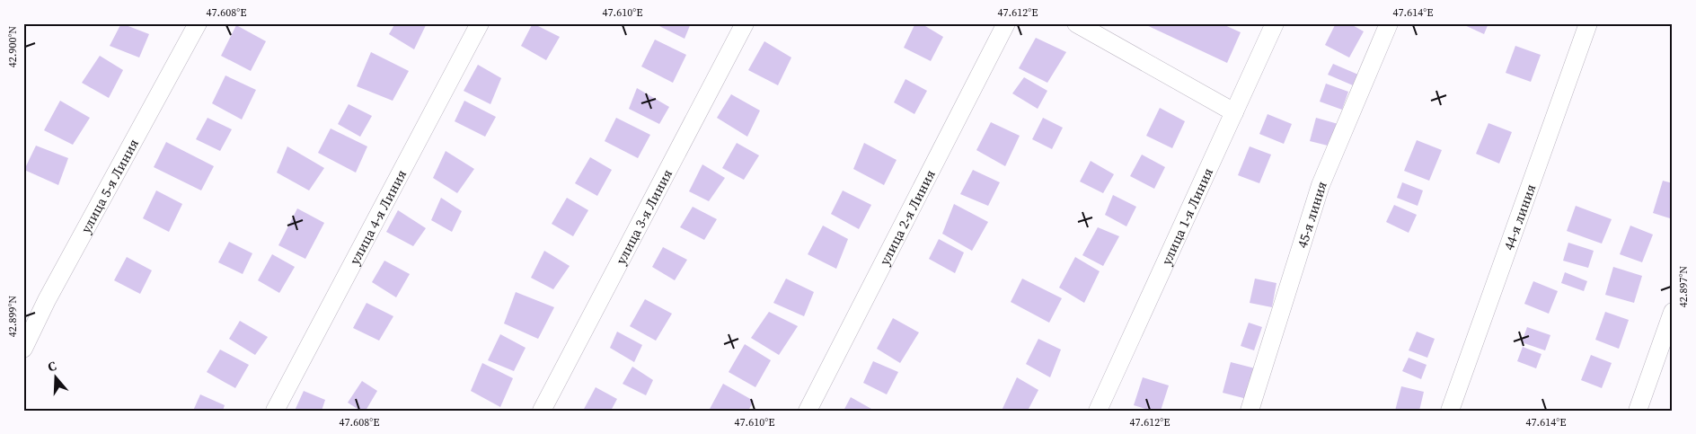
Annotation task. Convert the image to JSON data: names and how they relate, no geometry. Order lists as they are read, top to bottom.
{
  "streets": {
    "street": [
      "улица 5-я Линия",
      "45-я линия",
      "улица 3-я Линия",
      "улица 4-я Линия",
      "улица 2-я Линия",
      "улица 1-я Линия",
      "44-я линия"
    ]
  },
  "north": "top",
  "coordinates": [
    "47.608°E",
    "47.610°E",
    "47.612°E",
    "47.614°E",
    "42.900°N",
    "42.897°N",
    "42.899°N"
  ]
}
